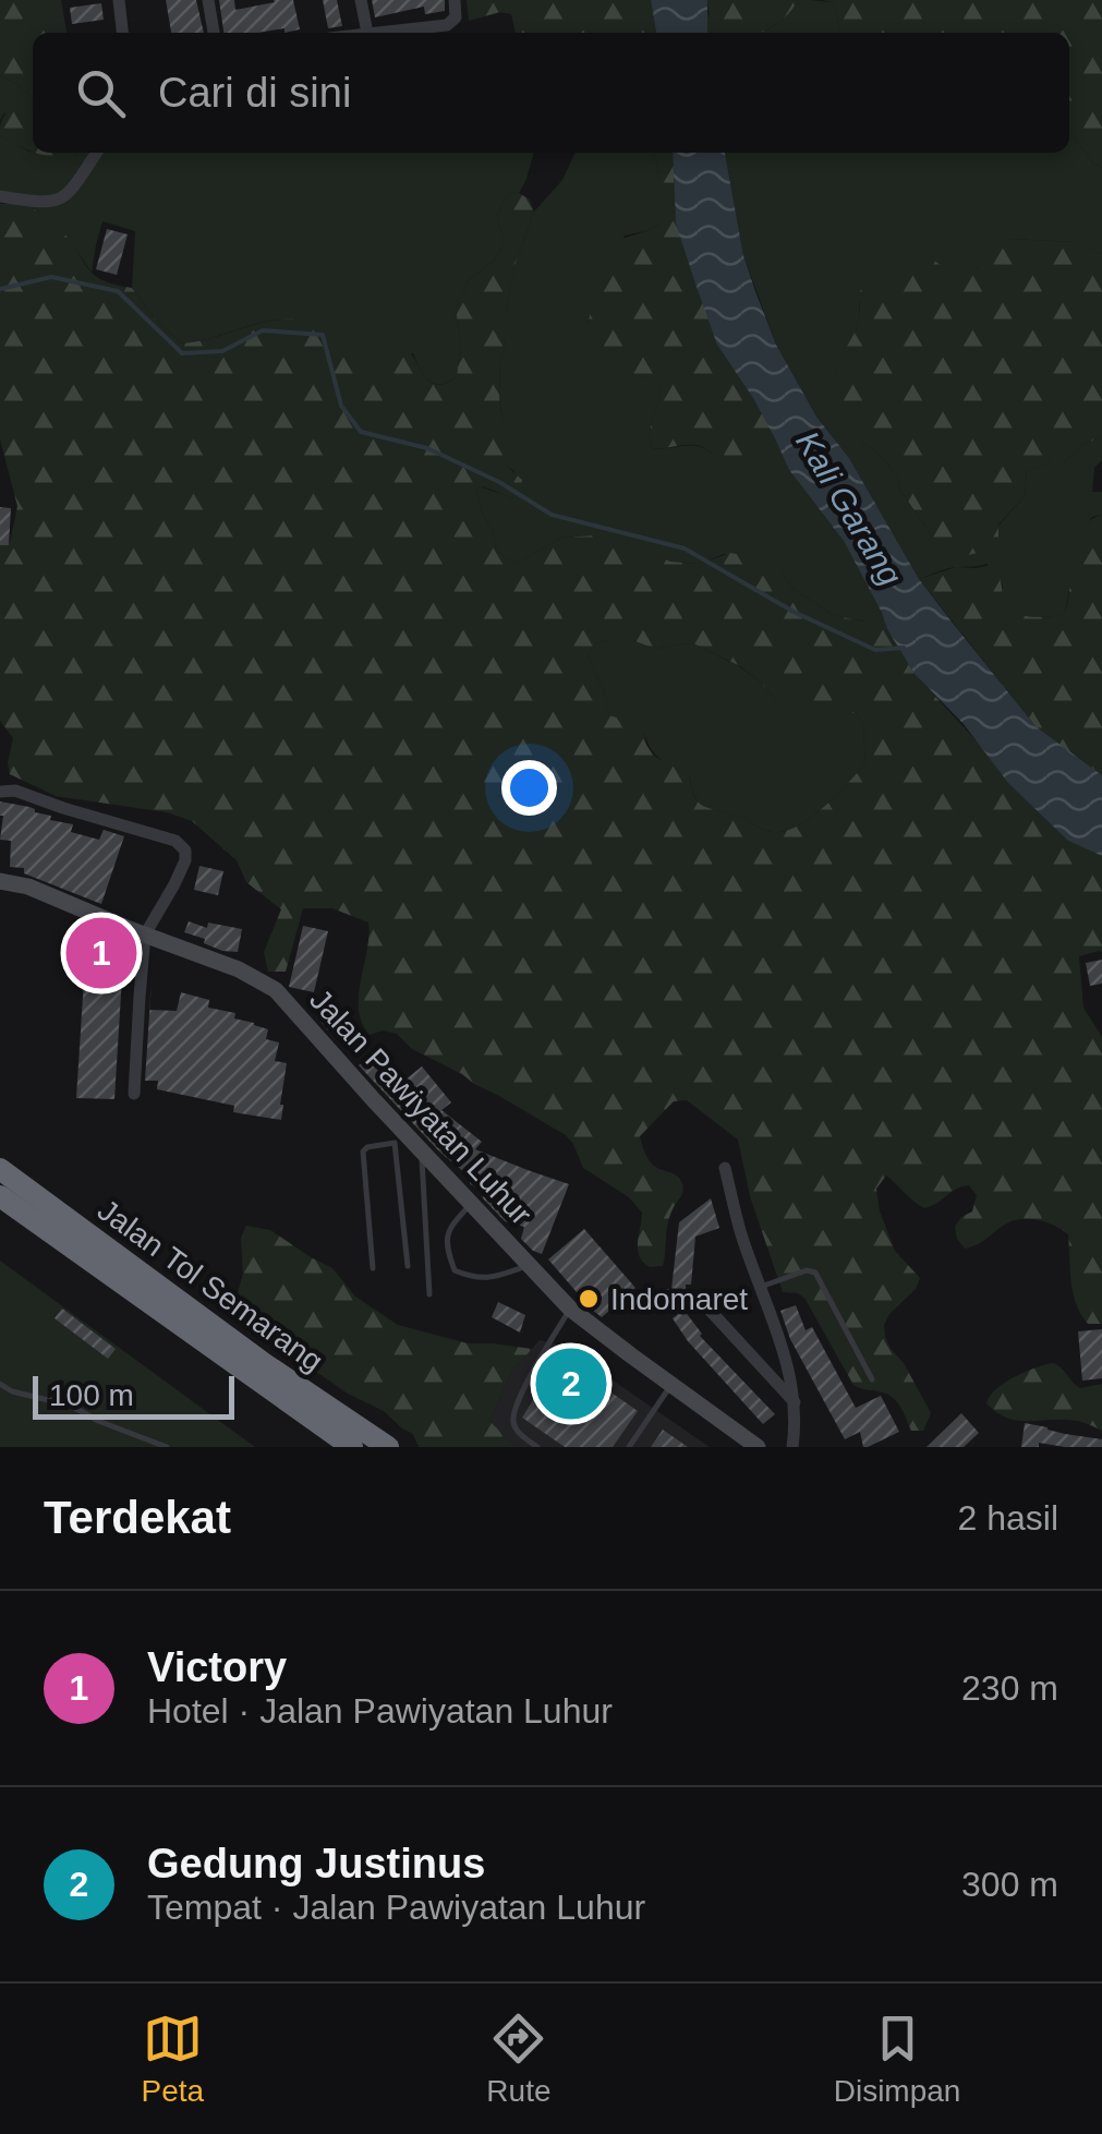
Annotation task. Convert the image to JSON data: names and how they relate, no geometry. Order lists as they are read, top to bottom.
{
  "streets": {
    "highway": ["Jalan Tol Semarang"],
    "main road": ["Jalan Pawiyatan Luhur"]
  },
  "water": ["Kali Garang"],
  "places": ["Indomaret"],
  "scale_bar": "100 m",
  "page": {
    "search": "Cari di sini",
    "pins": ["1", "2"],
    "scale": "100 m",
    "heading": ["Terdekat", "2 hasil"],
    "list": [
      {
        "mark": "1",
        "name": "Victory",
        "note": "Hotel · Jalan Pawiyatan Luhur",
        "value": "230 m"
      },
      {
        "mark": "2",
        "name": "Gedung Justinus",
        "note": "Tempat · Jalan Pawiyatan Luhur",
        "value": "300 m"
      }
    ],
    "nav": ["Peta", "Rute", "Disimpan"]
  }
}
